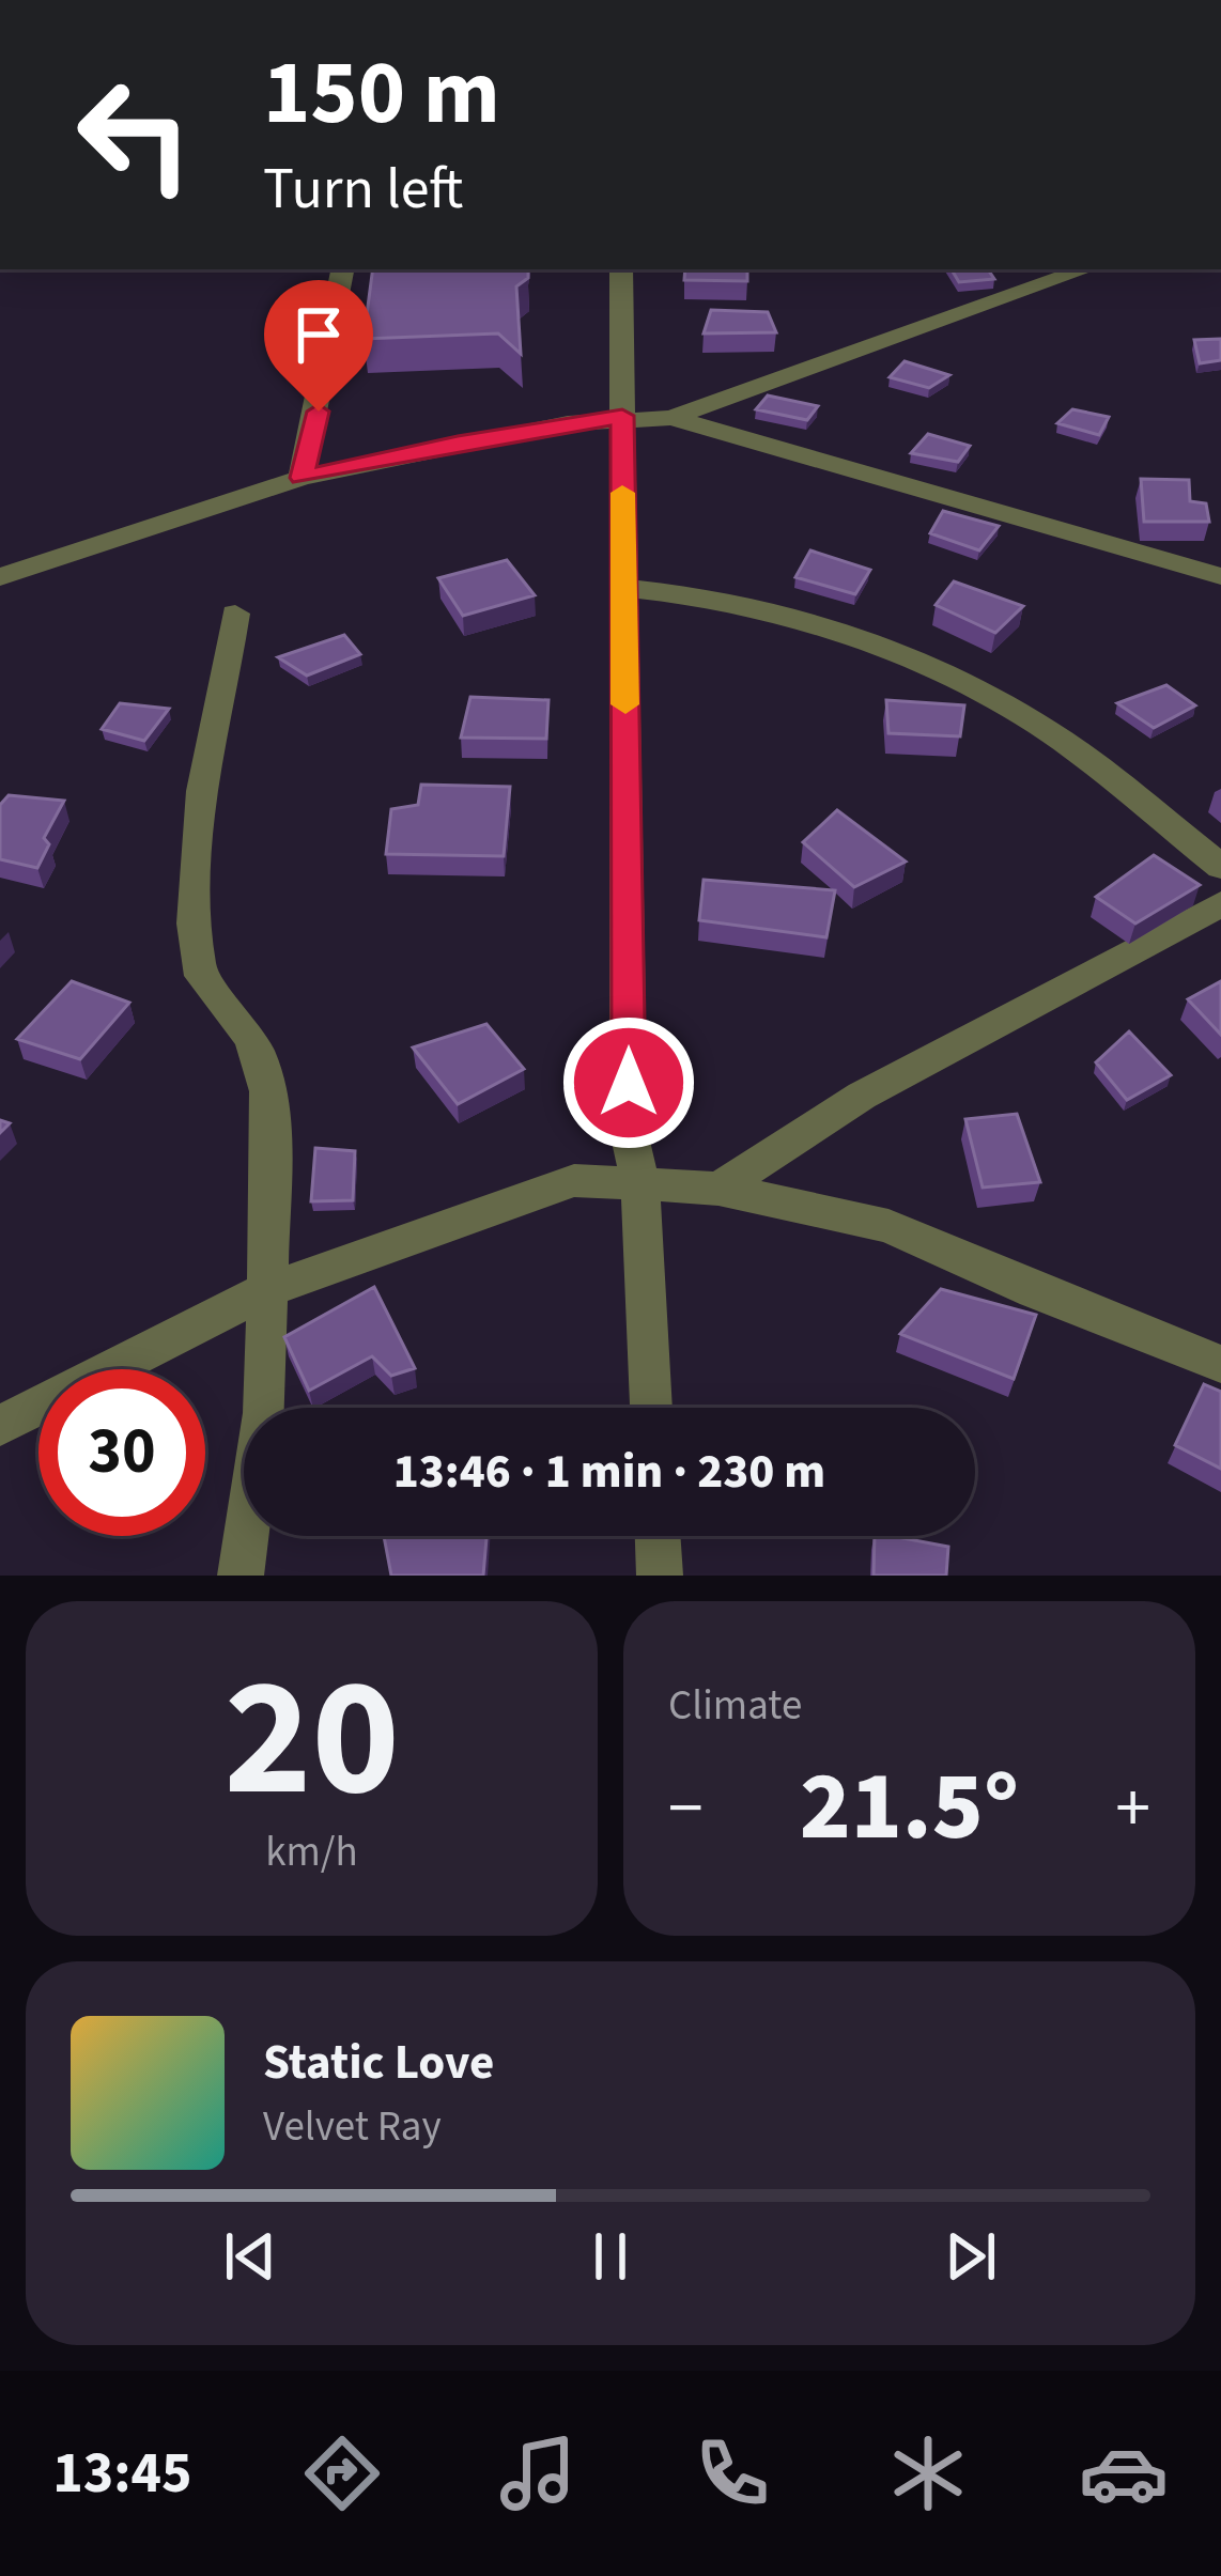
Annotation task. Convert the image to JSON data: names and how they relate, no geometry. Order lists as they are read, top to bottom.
{
  "page": {
    "turn": ["150 m", "Turn left"],
    "limit": "30",
    "trip": "13:46 · 1 min · 230 m",
    "tile": [
      ["20", "km/h"],
      "Climate"
    ],
    "heat": ["−", "21.5°", "+"],
    "song": ["Static Love", "Velvet Ray"],
    "tabs": "13:45"
  }
}
